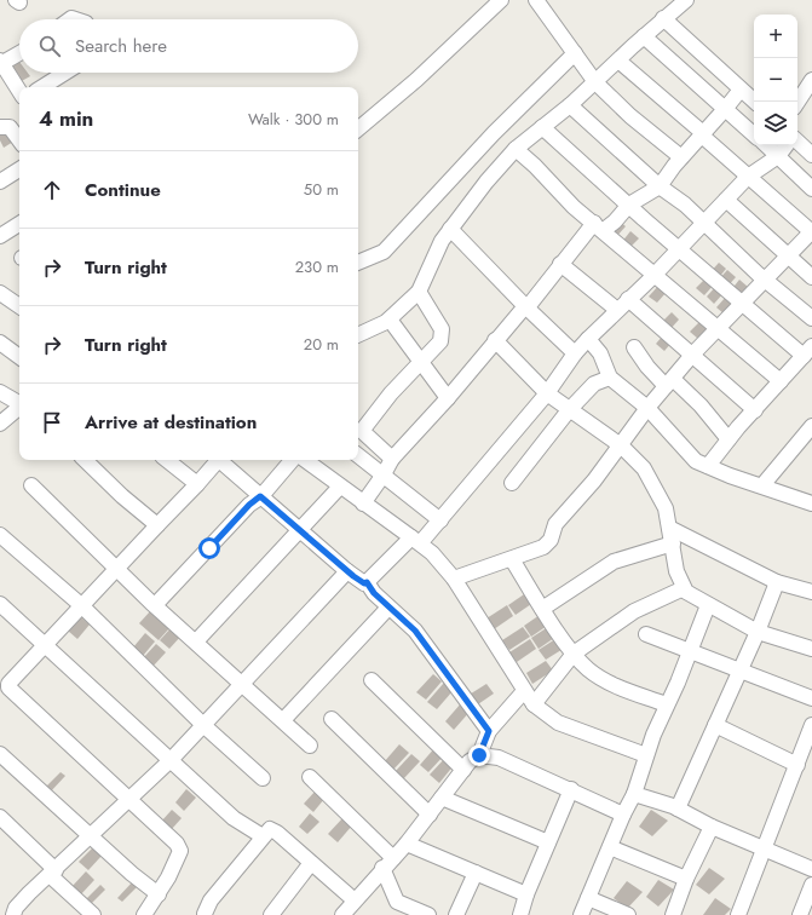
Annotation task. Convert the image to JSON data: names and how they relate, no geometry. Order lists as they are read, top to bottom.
{
  "page": {
    "map_buttons": ["+", "−"],
    "search": "Search here",
    "heading": ["4 min", "Walk · 300 m"],
    "list": [
      ["Continue", "50 m"],
      ["Turn right", "230 m"],
      ["Turn right", "20 m"],
      "Arrive at destination"
    ]
  }
}
